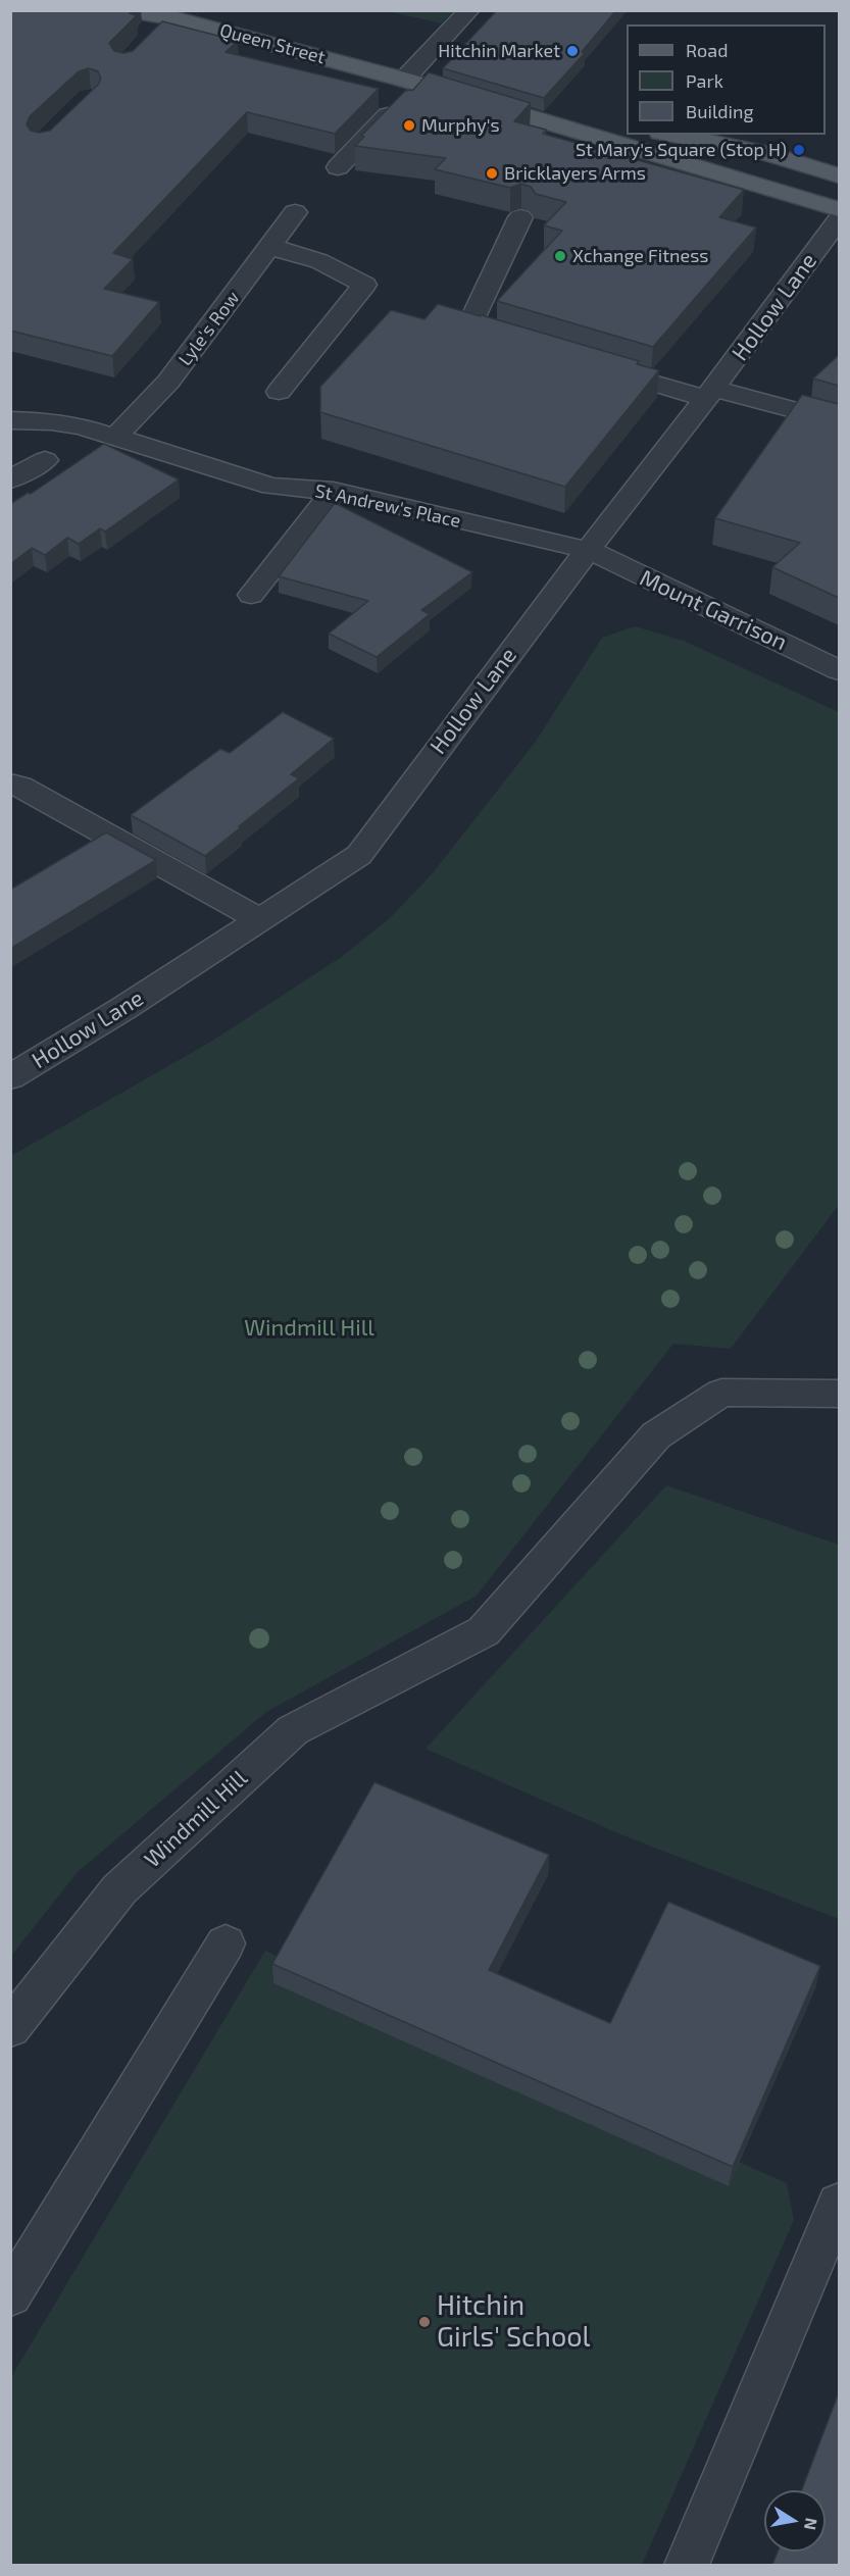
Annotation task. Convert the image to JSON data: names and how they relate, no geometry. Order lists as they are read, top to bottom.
{
  "streets": {
    "main road": ["Queen Street"],
    "street": [
      "Hollow Lane",
      "Lyle's Row",
      "St Andrew's Place",
      "Mount Garrison",
      "Windmill Hill"
    ]
  },
  "crossings": [
    ["Hollow Lane", "St Andrew's Place"],
    ["Hollow Lane", "Mount Garrison"],
    ["Lyle's Row", "St Andrew's Place"],
    ["St Andrew's Place", "Mount Garrison"]
  ],
  "parks": ["Windmill Hill"],
  "places": [
    "Hitchin Market",
    "Murphy's",
    "St Mary's Square (Stop H)",
    "Bricklayers Arms",
    "Xchange Fitness",
    "Hitchin Girls' School"
  ],
  "legend": ["Road", "Park", "Building"],
  "north": "right"
}
